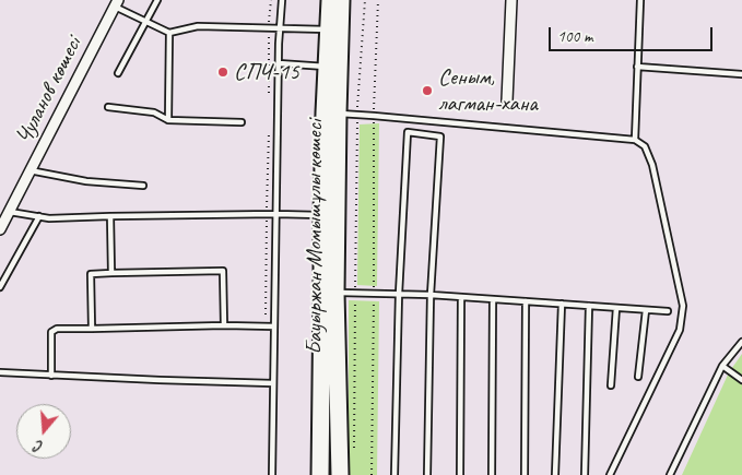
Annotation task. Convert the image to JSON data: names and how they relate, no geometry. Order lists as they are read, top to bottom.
{
  "streets": {
    "main road": ["Бауыржан Момышұлы көшесі"],
    "street": ["Чуланов көшесі"]
  },
  "places": ["СПЧ-15", "Сеным, лагман-хана"],
  "scale_bar": "100 m",
  "north": "bottom"
}
